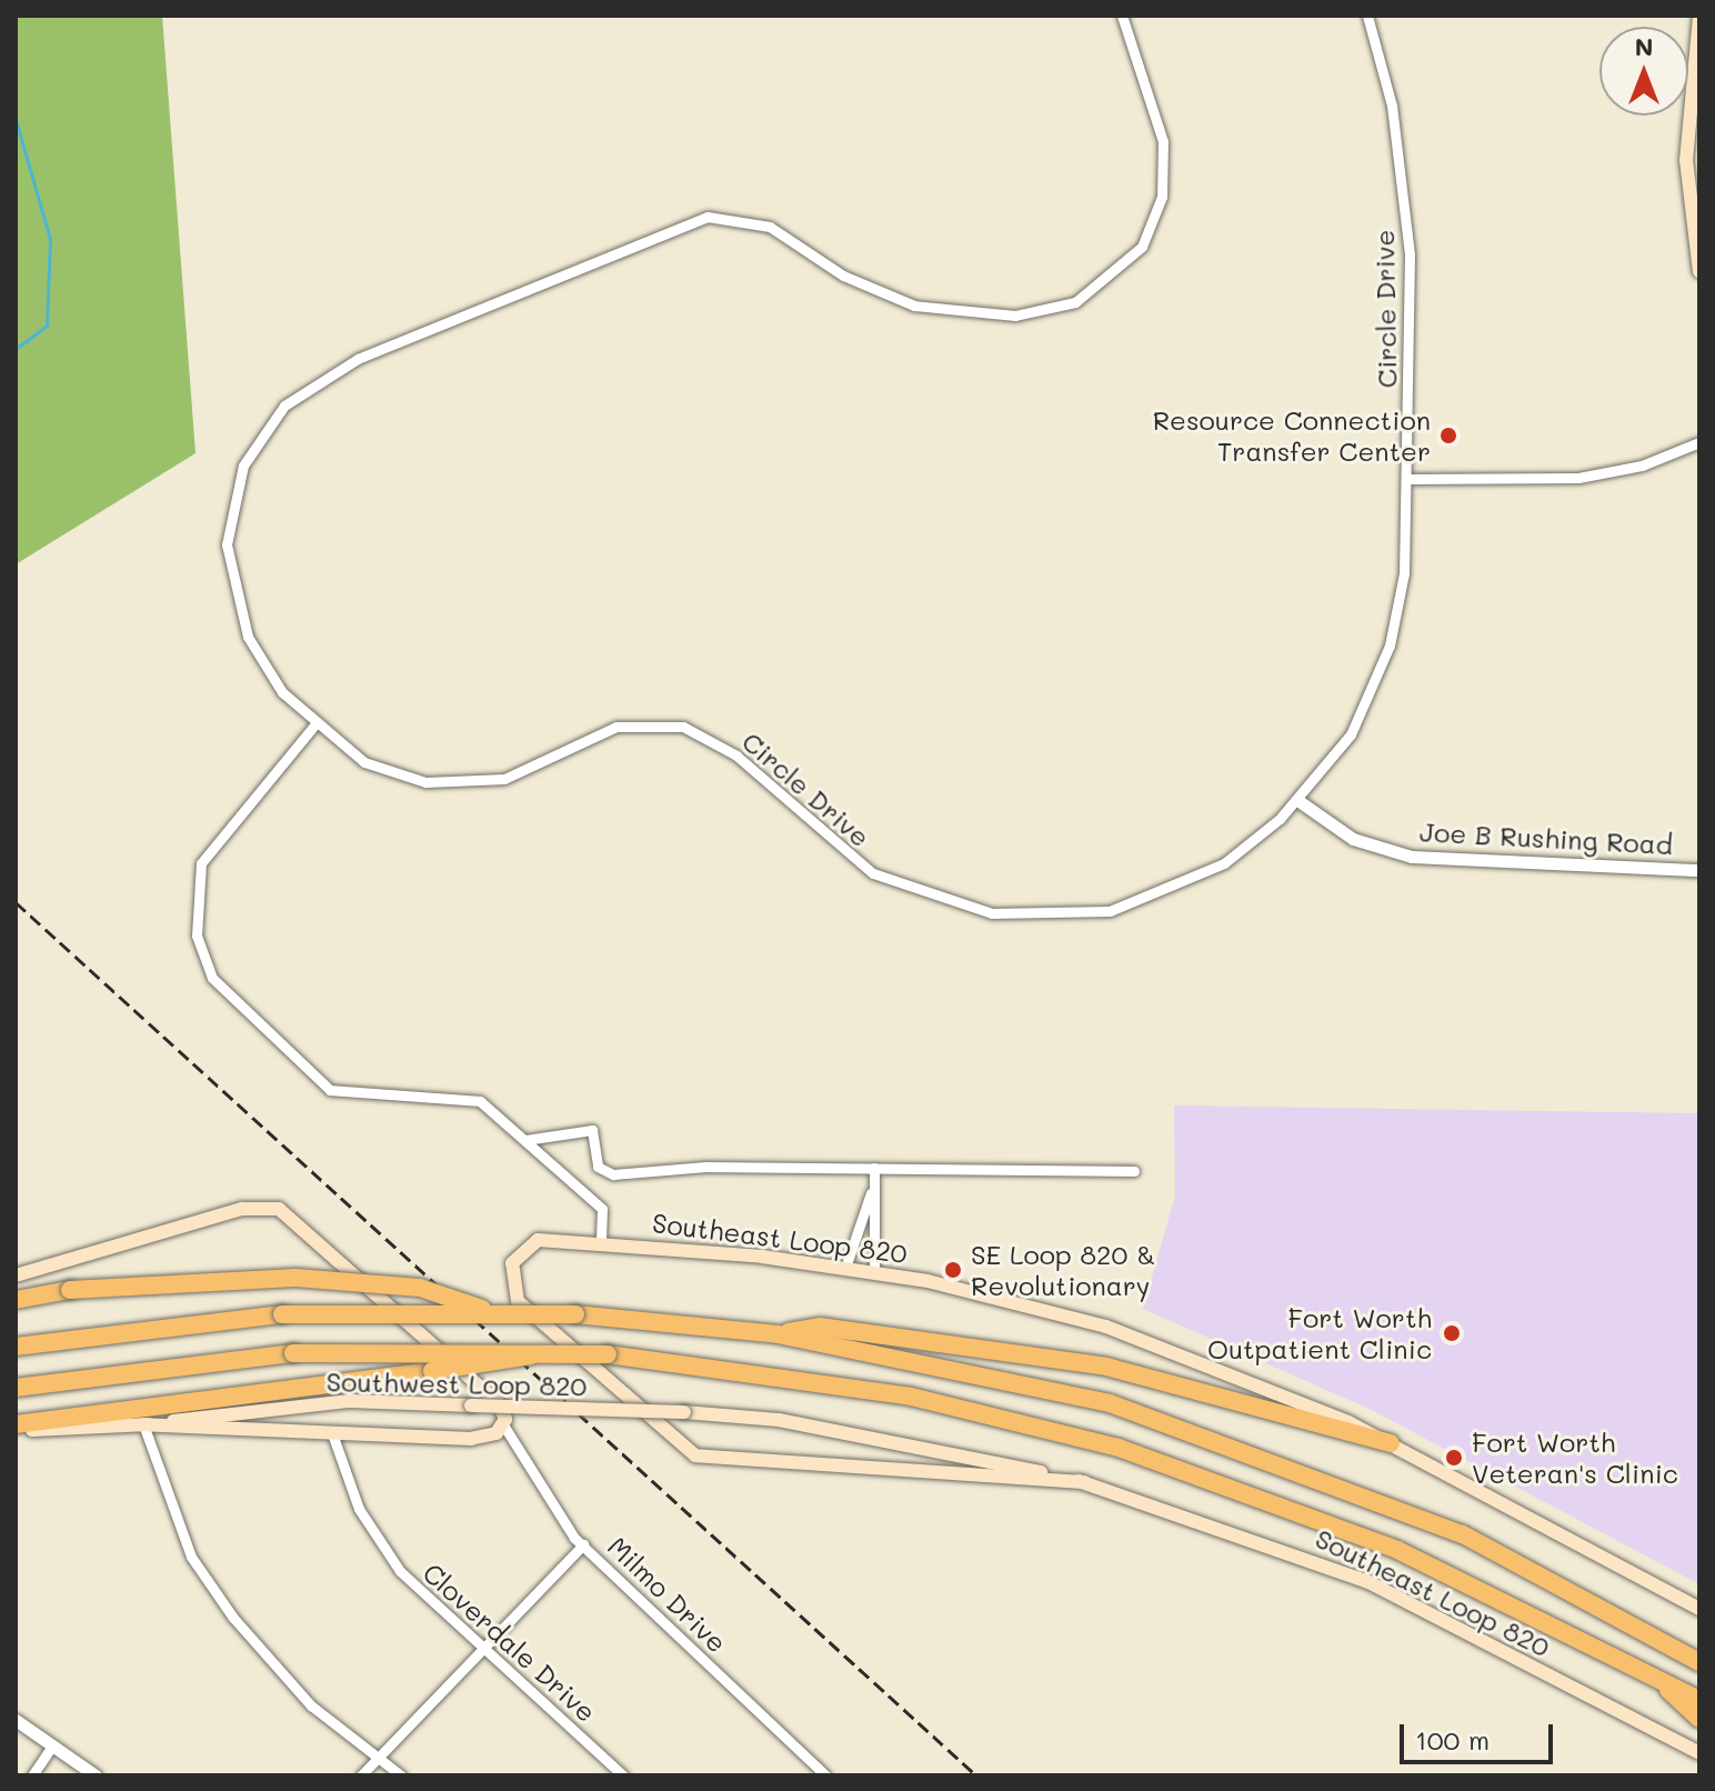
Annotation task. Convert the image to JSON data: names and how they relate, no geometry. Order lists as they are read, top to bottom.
{
  "streets": {
    "main road": ["Southeast Loop 820", "Southwest Loop 820"],
    "street": [
      "Circle Drive",
      "Joe B Rushing Road",
      "Milmo Drive",
      "Cloverdale Drive"
    ]
  },
  "crossings": [
    ["Circle Drive", "Joe B Rushing Road"],
    ["Southeast Loop 820", "Southwest Loop 820"]
  ],
  "places": [
    "Resource Connection Transfer Center",
    "SE Loop 820 & Revolutionary",
    "Fort Worth Outpatient Clinic",
    "Fort Worth Veteran's Clinic"
  ],
  "scale_bar": "100 m",
  "north": "top"
}
